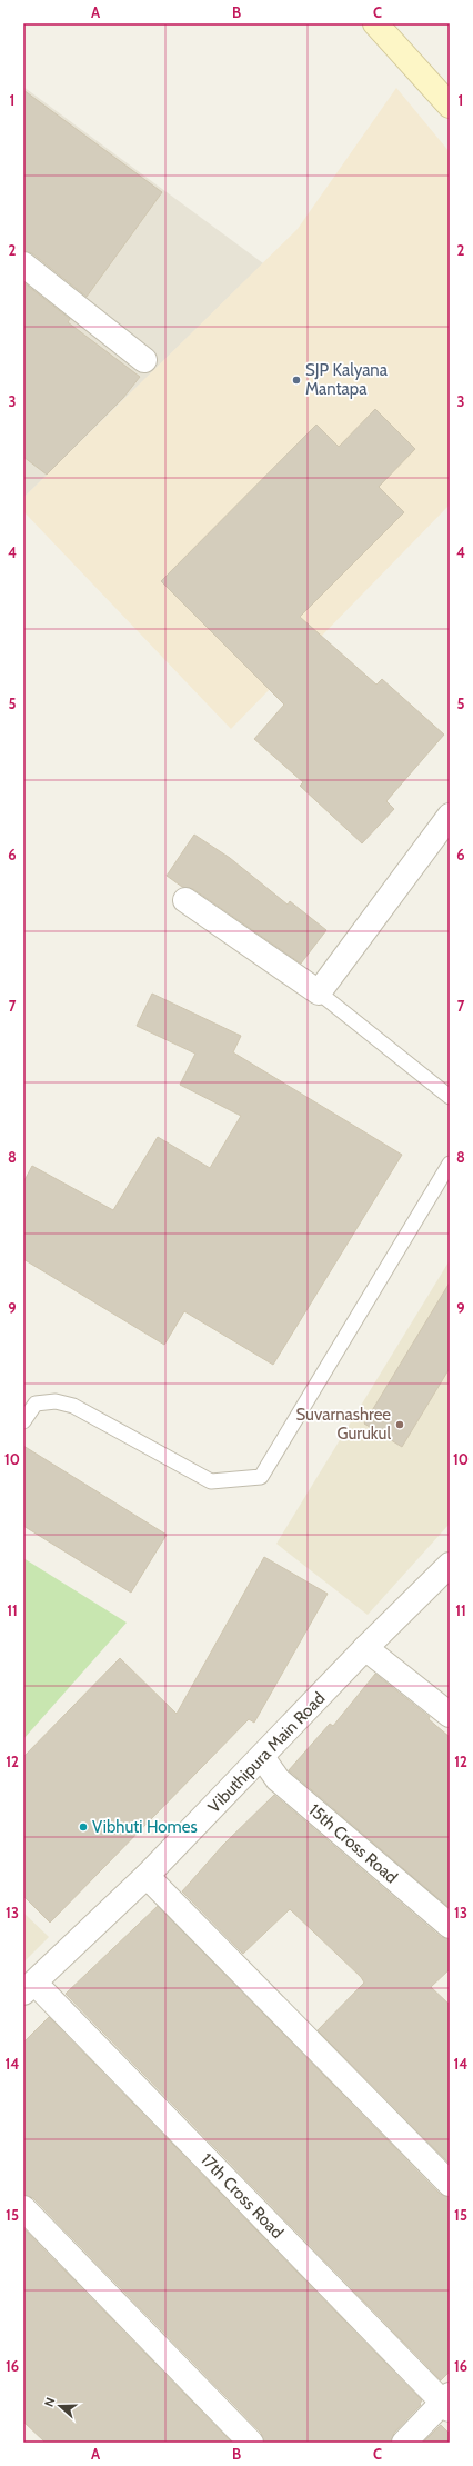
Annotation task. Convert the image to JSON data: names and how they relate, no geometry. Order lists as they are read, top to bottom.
{
  "streets": {
    "street": ["Vibuthipura Main Road", "15th Cross Road", "17th Cross Road"]
  },
  "crossings": [
    ["Vibuthipura Main Road", "15th Cross Road"],
    ["Vibuthipura Main Road", "17th Cross Road"]
  ],
  "places": ["SJP Kalyana Mantapa", "Suvarnashree Gurukul", "Vibhuti Homes"],
  "north": "left",
  "grid": {
    "columns": ["A", "B", "C"],
    "rows": [
      "1",
      "2",
      "3",
      "4",
      "5",
      "6",
      "7",
      "8",
      "9",
      "10",
      "11",
      "12",
      "13",
      "14",
      "15",
      "16"
    ]
  }
}
